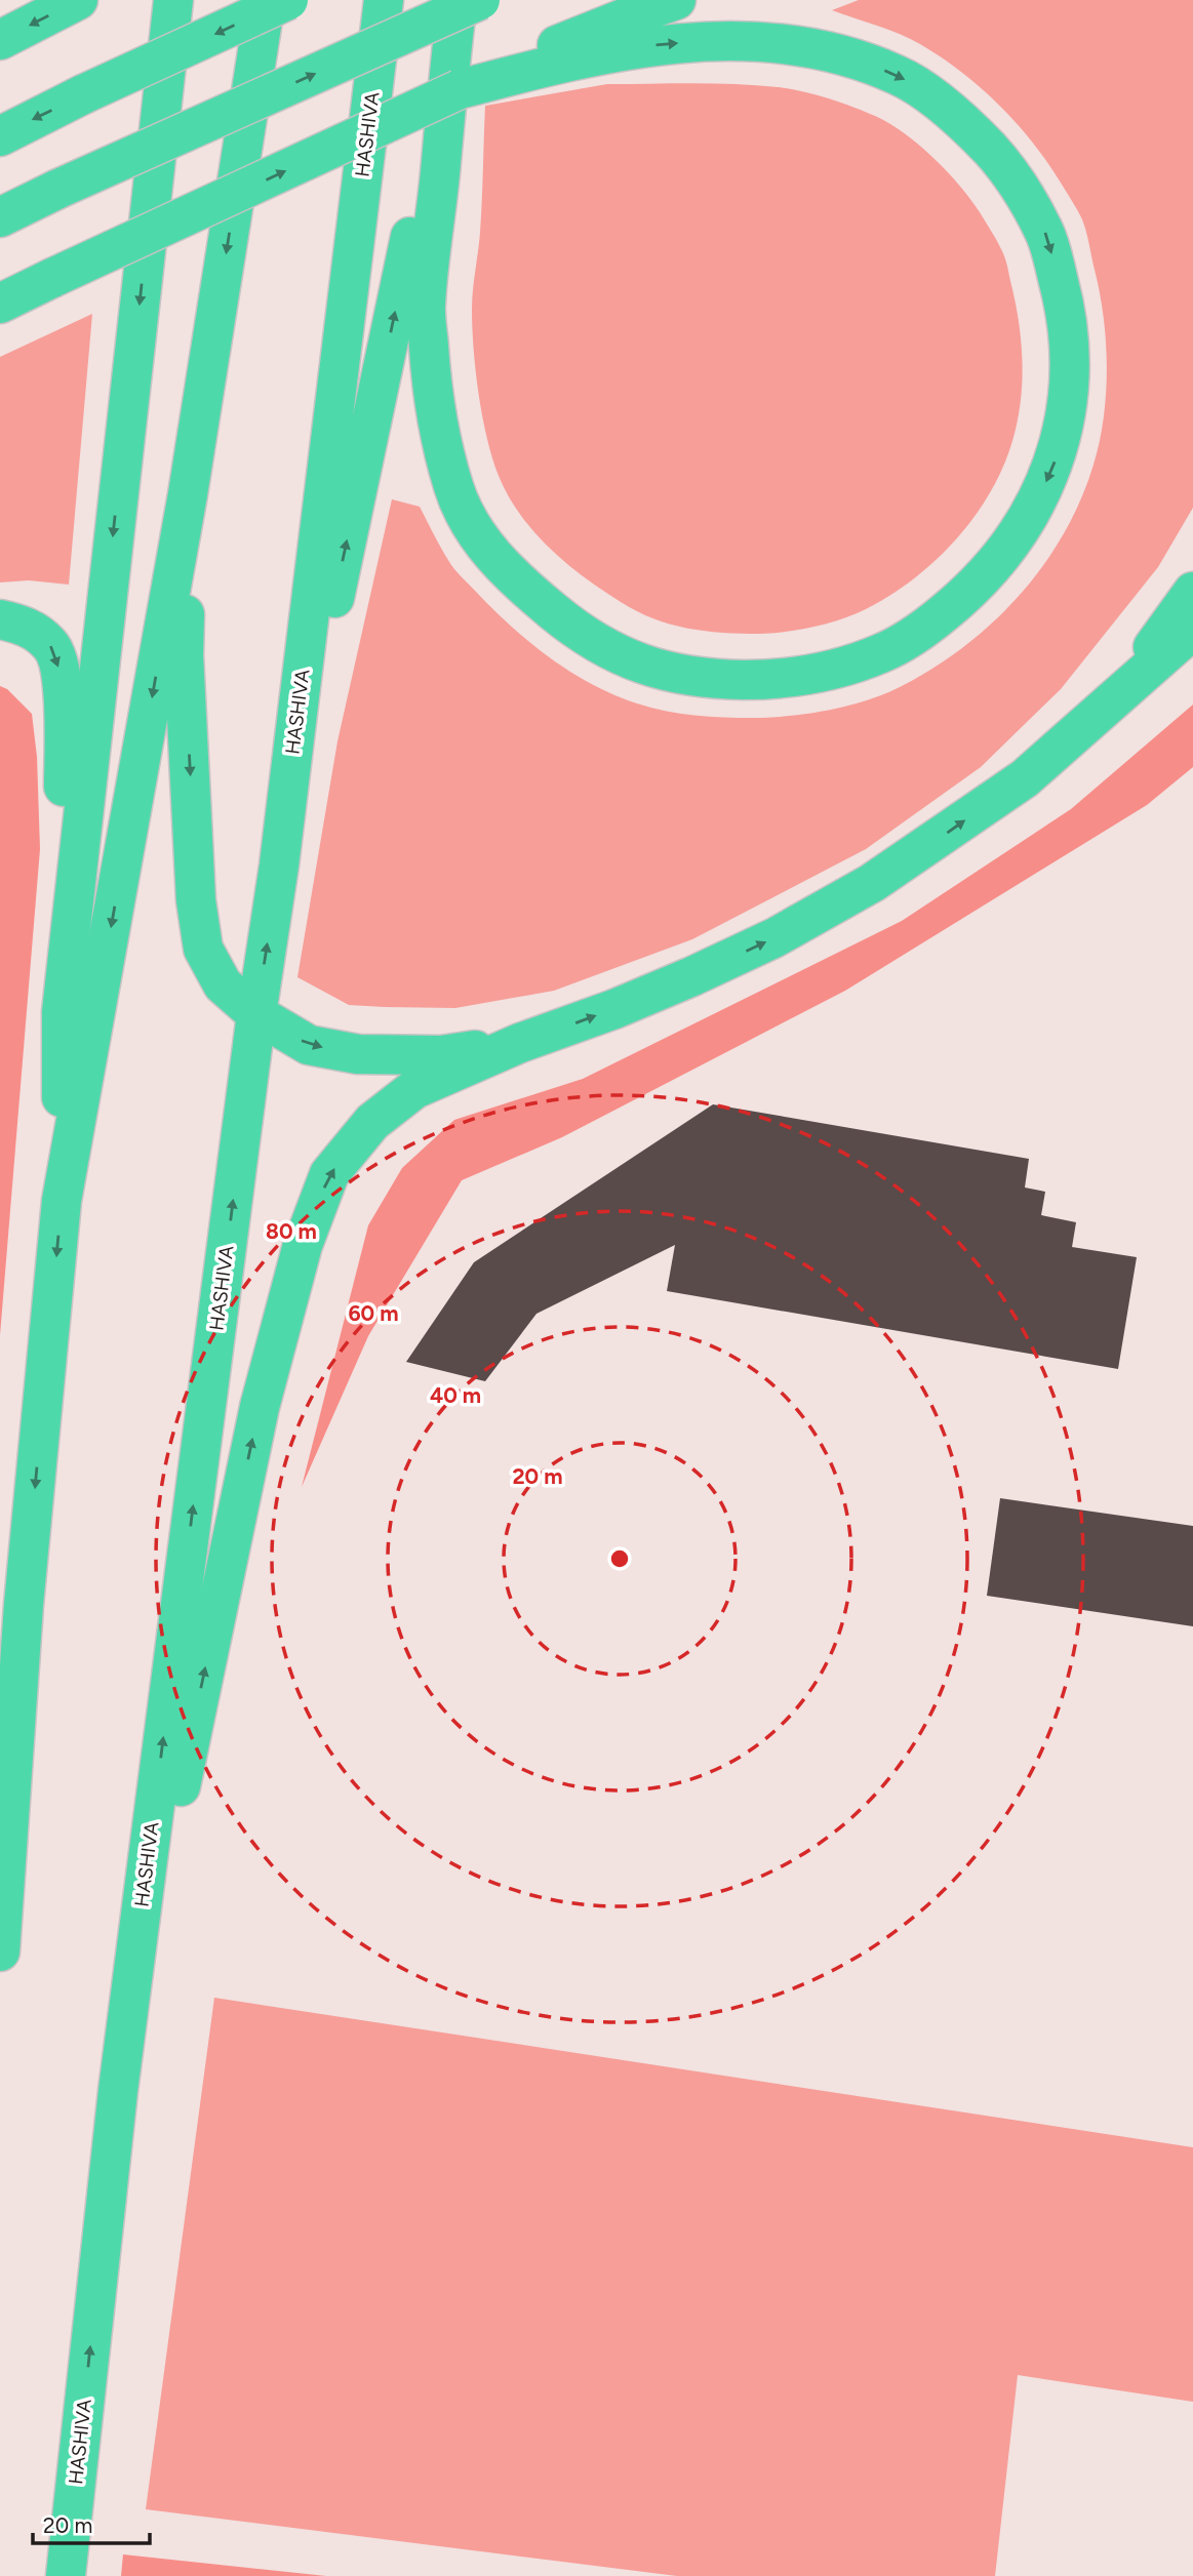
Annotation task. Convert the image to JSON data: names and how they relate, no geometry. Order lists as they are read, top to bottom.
{
  "streets": {
    "highway": ["HASHIVA"]
  },
  "scale_bar": "20 m",
  "rings": [
    "80 m",
    "60 m",
    "40 m",
    "20 m"
  ]
}
